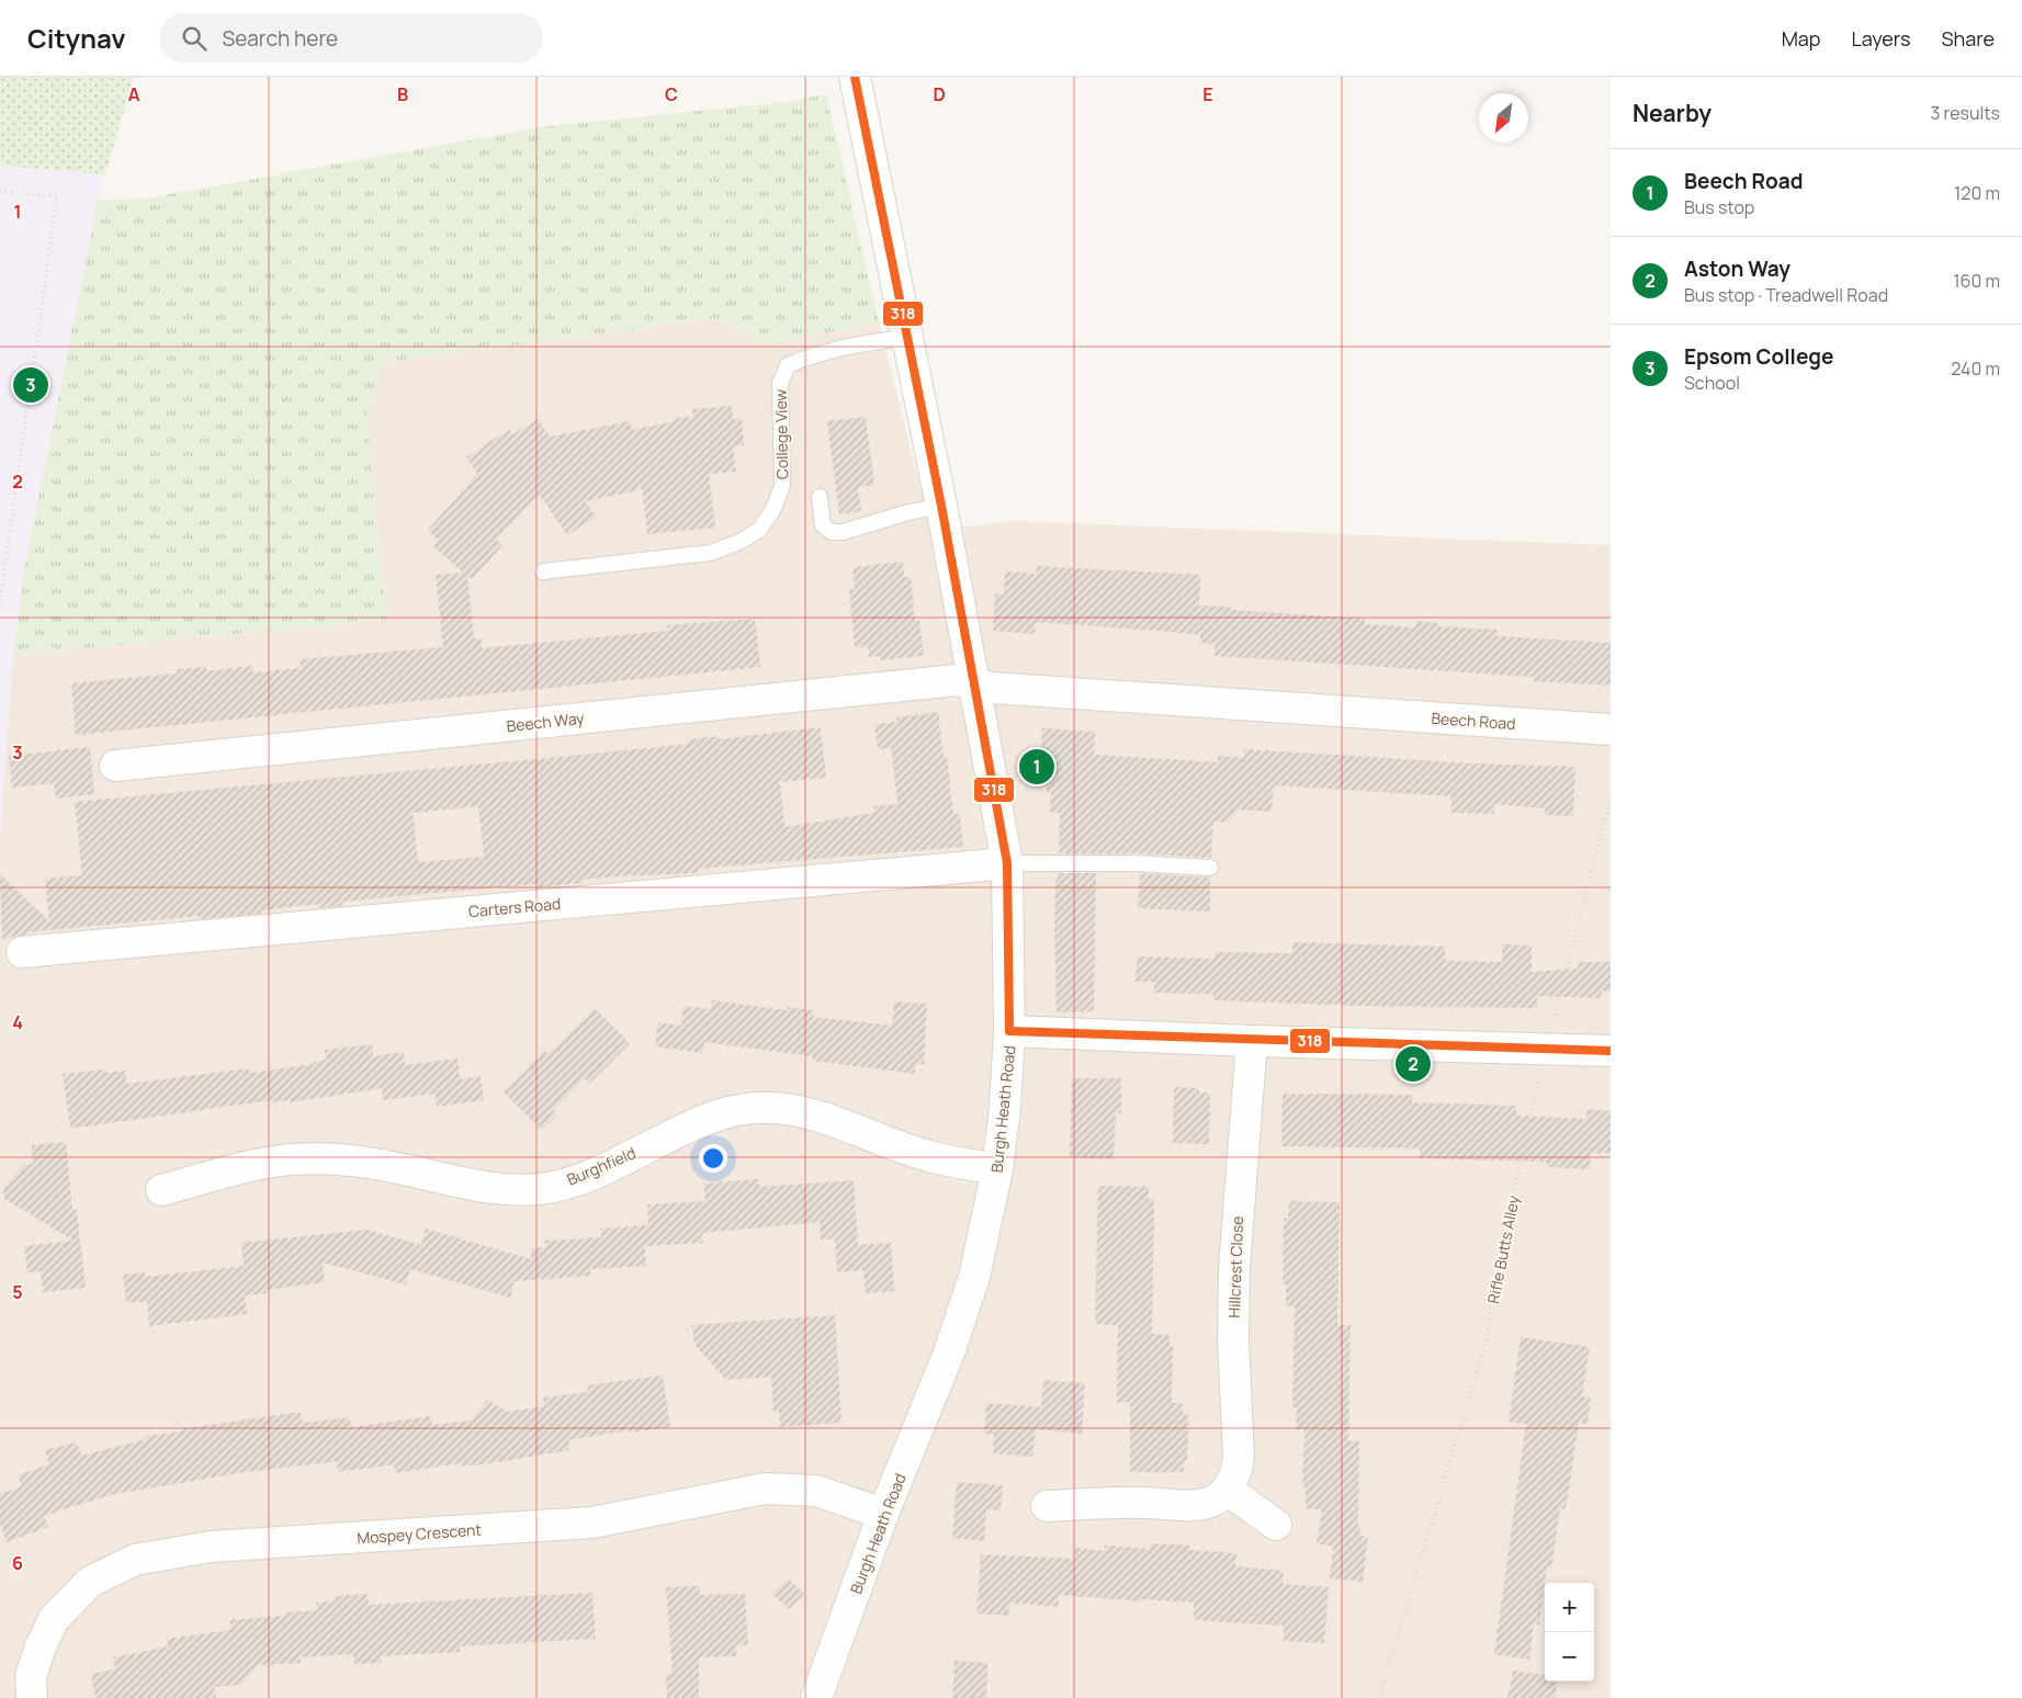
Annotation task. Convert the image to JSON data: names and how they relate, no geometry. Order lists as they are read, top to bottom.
{
  "streets": {
    "street": [
      "Beech Road",
      "Beech Way",
      "Carters Road",
      "Burgh Heath Road",
      "Burghfield",
      "Hillcrest Close",
      "Mospey Crescent"
    ],
    "lane": ["College View"],
    "path": ["Rifle Butts Alley"]
  },
  "crossings": [
    ["College View", "Burgh Heath Road"],
    ["Beech Road", "Beech Way"],
    ["Beech Road", "Burgh Heath Road"],
    ["Beech Way", "Burgh Heath Road"],
    ["Carters Road", "Burgh Heath Road"],
    ["Burgh Heath Road", "Burghfield"],
    ["Burgh Heath Road", "Mospey Crescent"]
  ],
  "lines": ["transit line 318"],
  "north": "bottom left",
  "page": {
    "header": "Citynav",
    "search": "Search here",
    "nav": ["Map", "Layers", "Share"],
    "heading": ["Nearby", "3 results"],
    "list": [
      {
        "mark": "1",
        "name": "Beech Road",
        "note": "Bus stop",
        "value": "120 m"
      },
      {
        "mark": "2",
        "name": "Aston Way",
        "note": "Bus stop · Treadwell Road",
        "value": "160 m"
      },
      {
        "mark": "3",
        "name": "Epsom College",
        "note": "School",
        "value": "240 m"
      }
    ],
    "pins": ["3", "1", "2"],
    "map_buttons": ["+", "−"]
  },
  "grid": {
    "columns": [
      "A",
      "B",
      "C",
      "D",
      "E"
    ],
    "rows": [
      "1",
      "2",
      "3",
      "4",
      "5",
      "6"
    ]
  }
}
